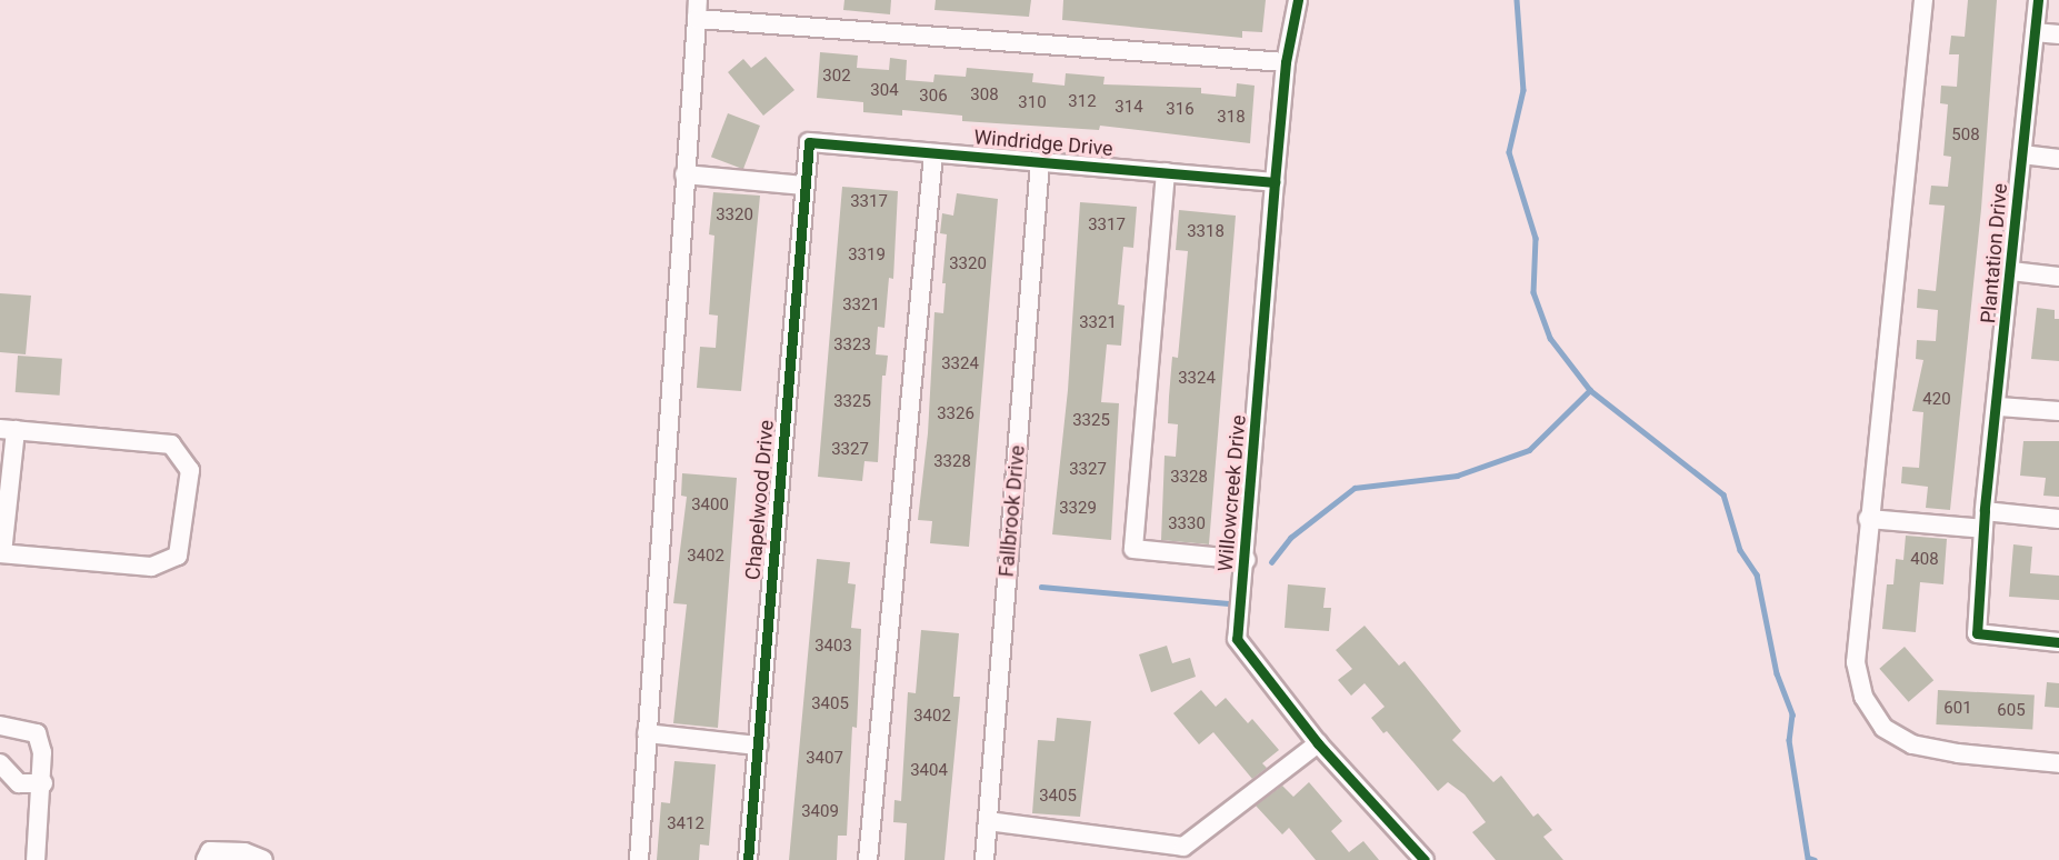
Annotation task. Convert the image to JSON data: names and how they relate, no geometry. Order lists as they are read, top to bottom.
{
  "streets": {
    "street": [
      "Windridge Drive",
      "Plantation Drive",
      "Willowcreek Drive",
      "Chapelwood Drive",
      "Fallbrook Drive"
    ]
  },
  "crossings": [
    ["Windridge Drive", "Willowcreek Drive"],
    ["Windridge Drive", "Chapelwood Drive"],
    ["Windridge Drive", "Fallbrook Drive"]
  ],
  "house_numbers": [
    "302",
    "304",
    "308",
    "306",
    "312",
    "310",
    "314",
    "316",
    "318",
    "508",
    "3317",
    "3320",
    "3317",
    "3318",
    "3319",
    "3320",
    "3321",
    "3321",
    "3323",
    "3324",
    "3324",
    "420",
    "3325",
    "3326",
    "3325",
    "3327",
    "3328",
    "3327",
    "3328",
    "3400",
    "3329",
    "3330",
    "3402",
    "408",
    "3403",
    "3405",
    "601",
    "605",
    "3402",
    "3407",
    "3404",
    "3405",
    "3409",
    "3412"
  ]
}
